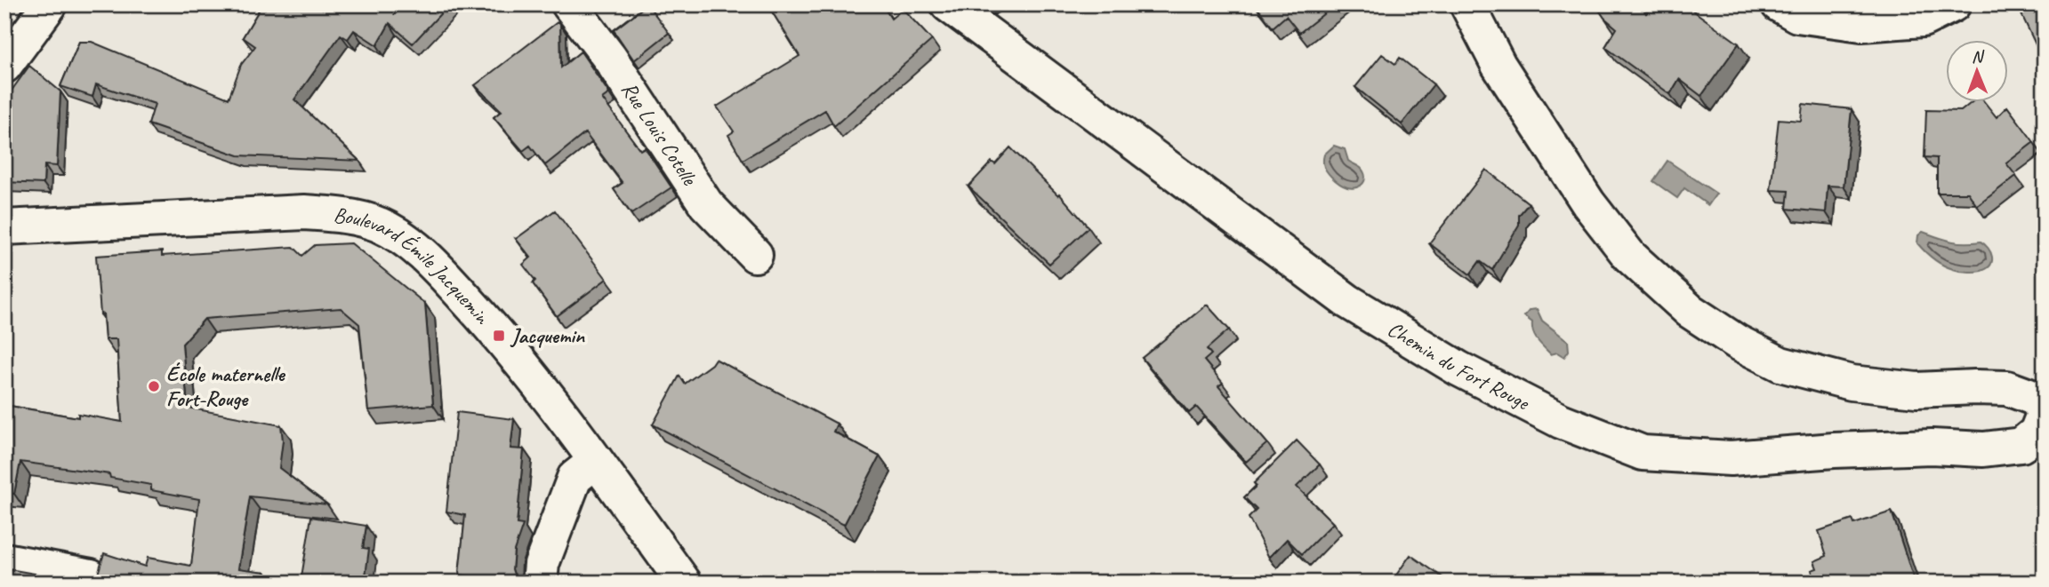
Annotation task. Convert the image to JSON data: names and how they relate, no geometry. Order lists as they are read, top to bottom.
{
  "streets": {
    "street": ["Rue Louis Cotelle", "Boulevard Émile Jacquemin", "Chemin du Fort Rouge"]
  },
  "places": {
    "transit": ["Jacquemin"],
    "other": ["École maternelle Fort-Rouge"]
  },
  "north": "top"
}
